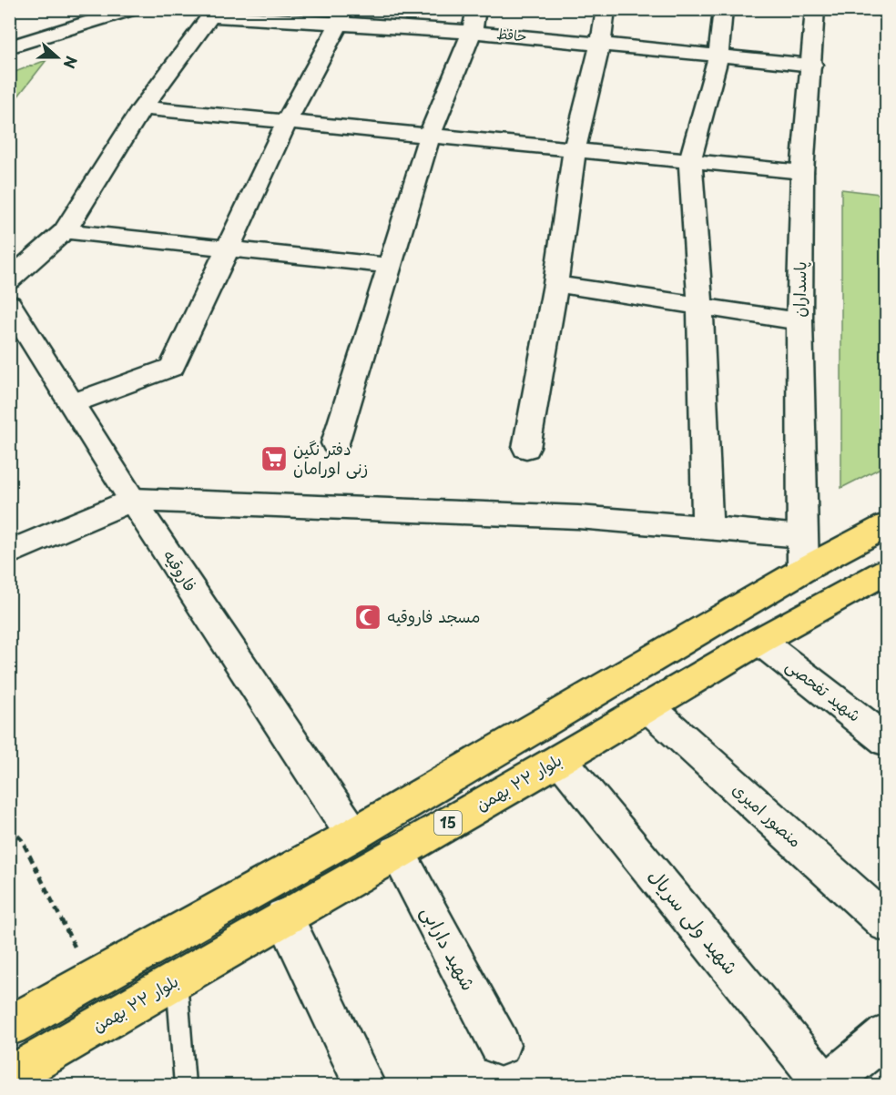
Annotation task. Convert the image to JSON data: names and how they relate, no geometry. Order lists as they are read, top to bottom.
{
  "streets": {
    "main road": ["بلوار ۲۲ بهمن", "15"],
    "street": [
      "حافظ",
      "پاسداران",
      "فاروقیه",
      "شهید تفحصی",
      "منصور امیری",
      "شهید ولی سریال",
      "شهید دارابی"
    ]
  },
  "crossings": [
    ["حافظ", "پاسداران"],
    ["پاسداران", "15"],
    ["فاروقیه", "15"],
    ["شهید تفحصی", "بلوار ۲۲ بهمن"],
    ["بلوار ۲۲ بهمن", "منصور امیری"],
    ["بلوار ۲۲ بهمن", "شهید ولی سریال"],
    ["بلوار ۲۲ بهمن", "شهید دارابی"]
  ],
  "places": {
    "supermarket": ["دفتر نگین زنی اورامان"],
    "mosque": ["مسجد فاروقیه"]
  },
  "north": "right"
}
